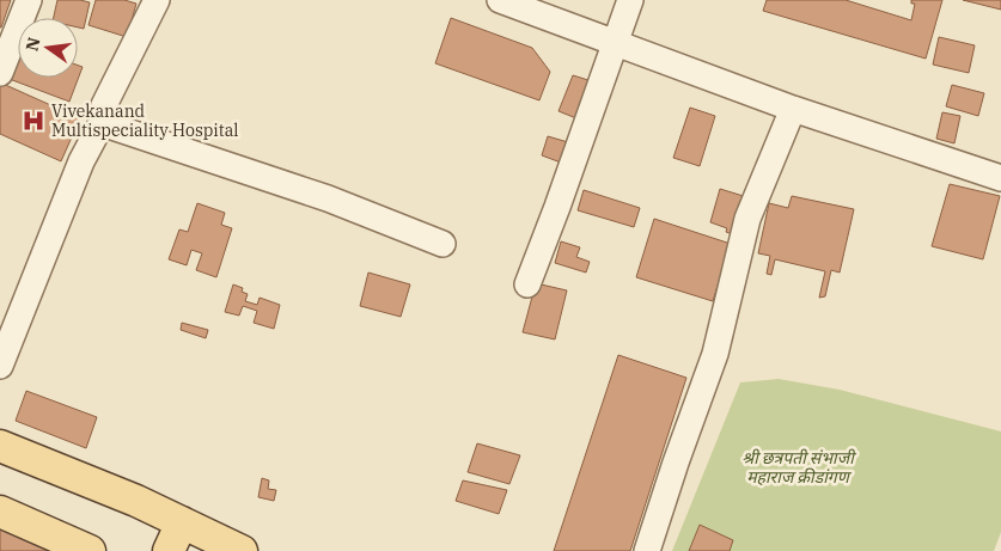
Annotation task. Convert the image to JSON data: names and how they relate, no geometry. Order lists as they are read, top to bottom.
{
  "parks": ["श्री छत्रपती संभाजी महाराज क्रीडांगण"],
  "places": {
    "hospital": ["Vivekanand Multispeciality Hospital"]
  },
  "north": "left"
}
